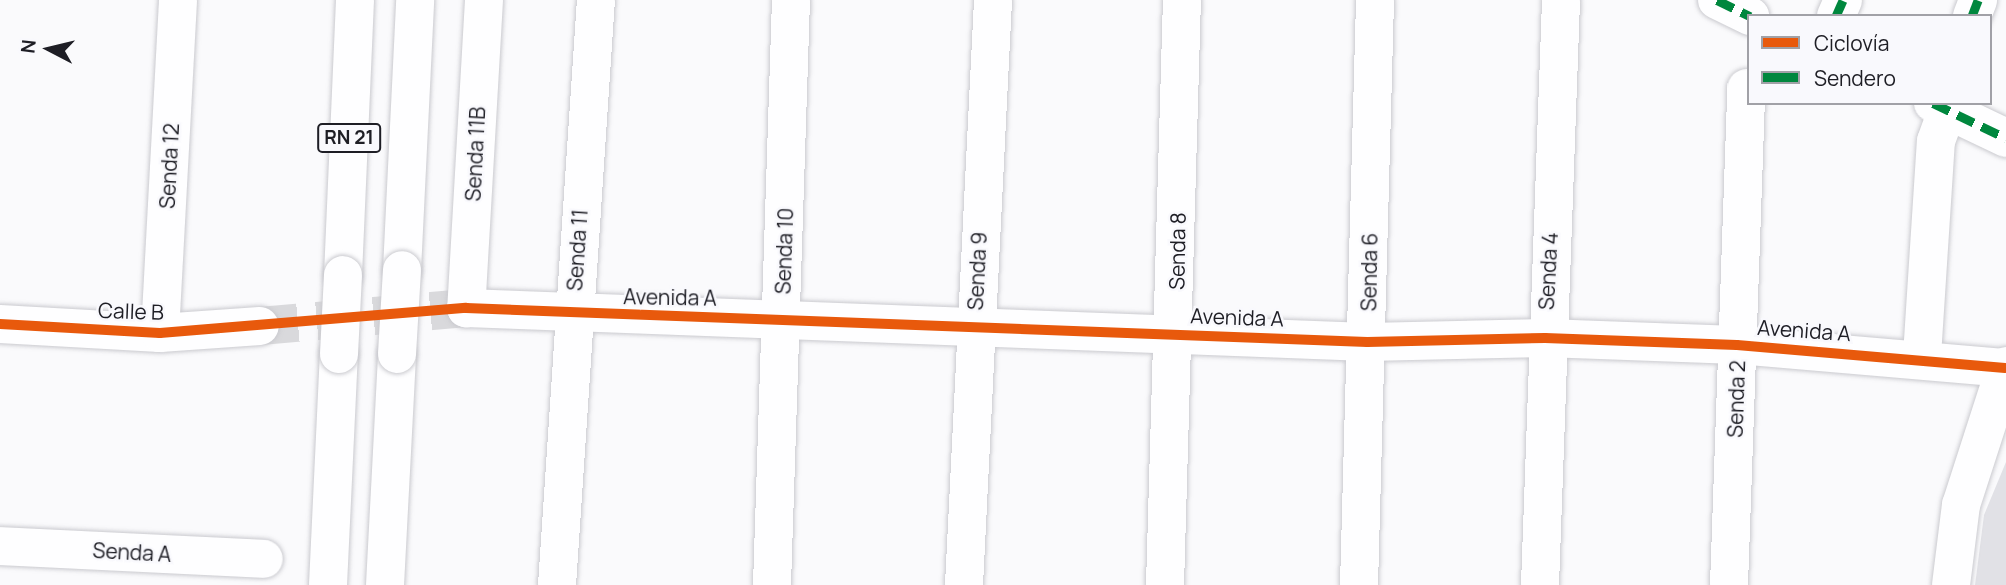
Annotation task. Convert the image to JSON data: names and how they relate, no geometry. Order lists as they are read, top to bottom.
{
  "streets": {
    "main road": [
      "RN 21",
      "Senda 11B",
      "Senda 12",
      "Senda 11",
      "Senda 10",
      "Senda 8",
      "Senda 9",
      "Senda 4",
      "Senda 6",
      "Avenida A",
      "Calle B",
      "Senda 2",
      "Senda A"
    ]
  },
  "crossings": [
    ["Senda 11B", "Avenida A"],
    ["Senda 12", "Calle B"],
    ["Senda 11", "Avenida A"],
    ["Senda 10", "Avenida A"],
    ["Senda 8", "Avenida A"],
    ["Senda 9", "Avenida A"],
    ["Senda 4", "Avenida A"],
    ["Senda 6", "Avenida A"],
    ["Avenida A", "Senda 2"]
  ],
  "legend": ["Ciclovía", "Sendero"],
  "north": "left"
}
